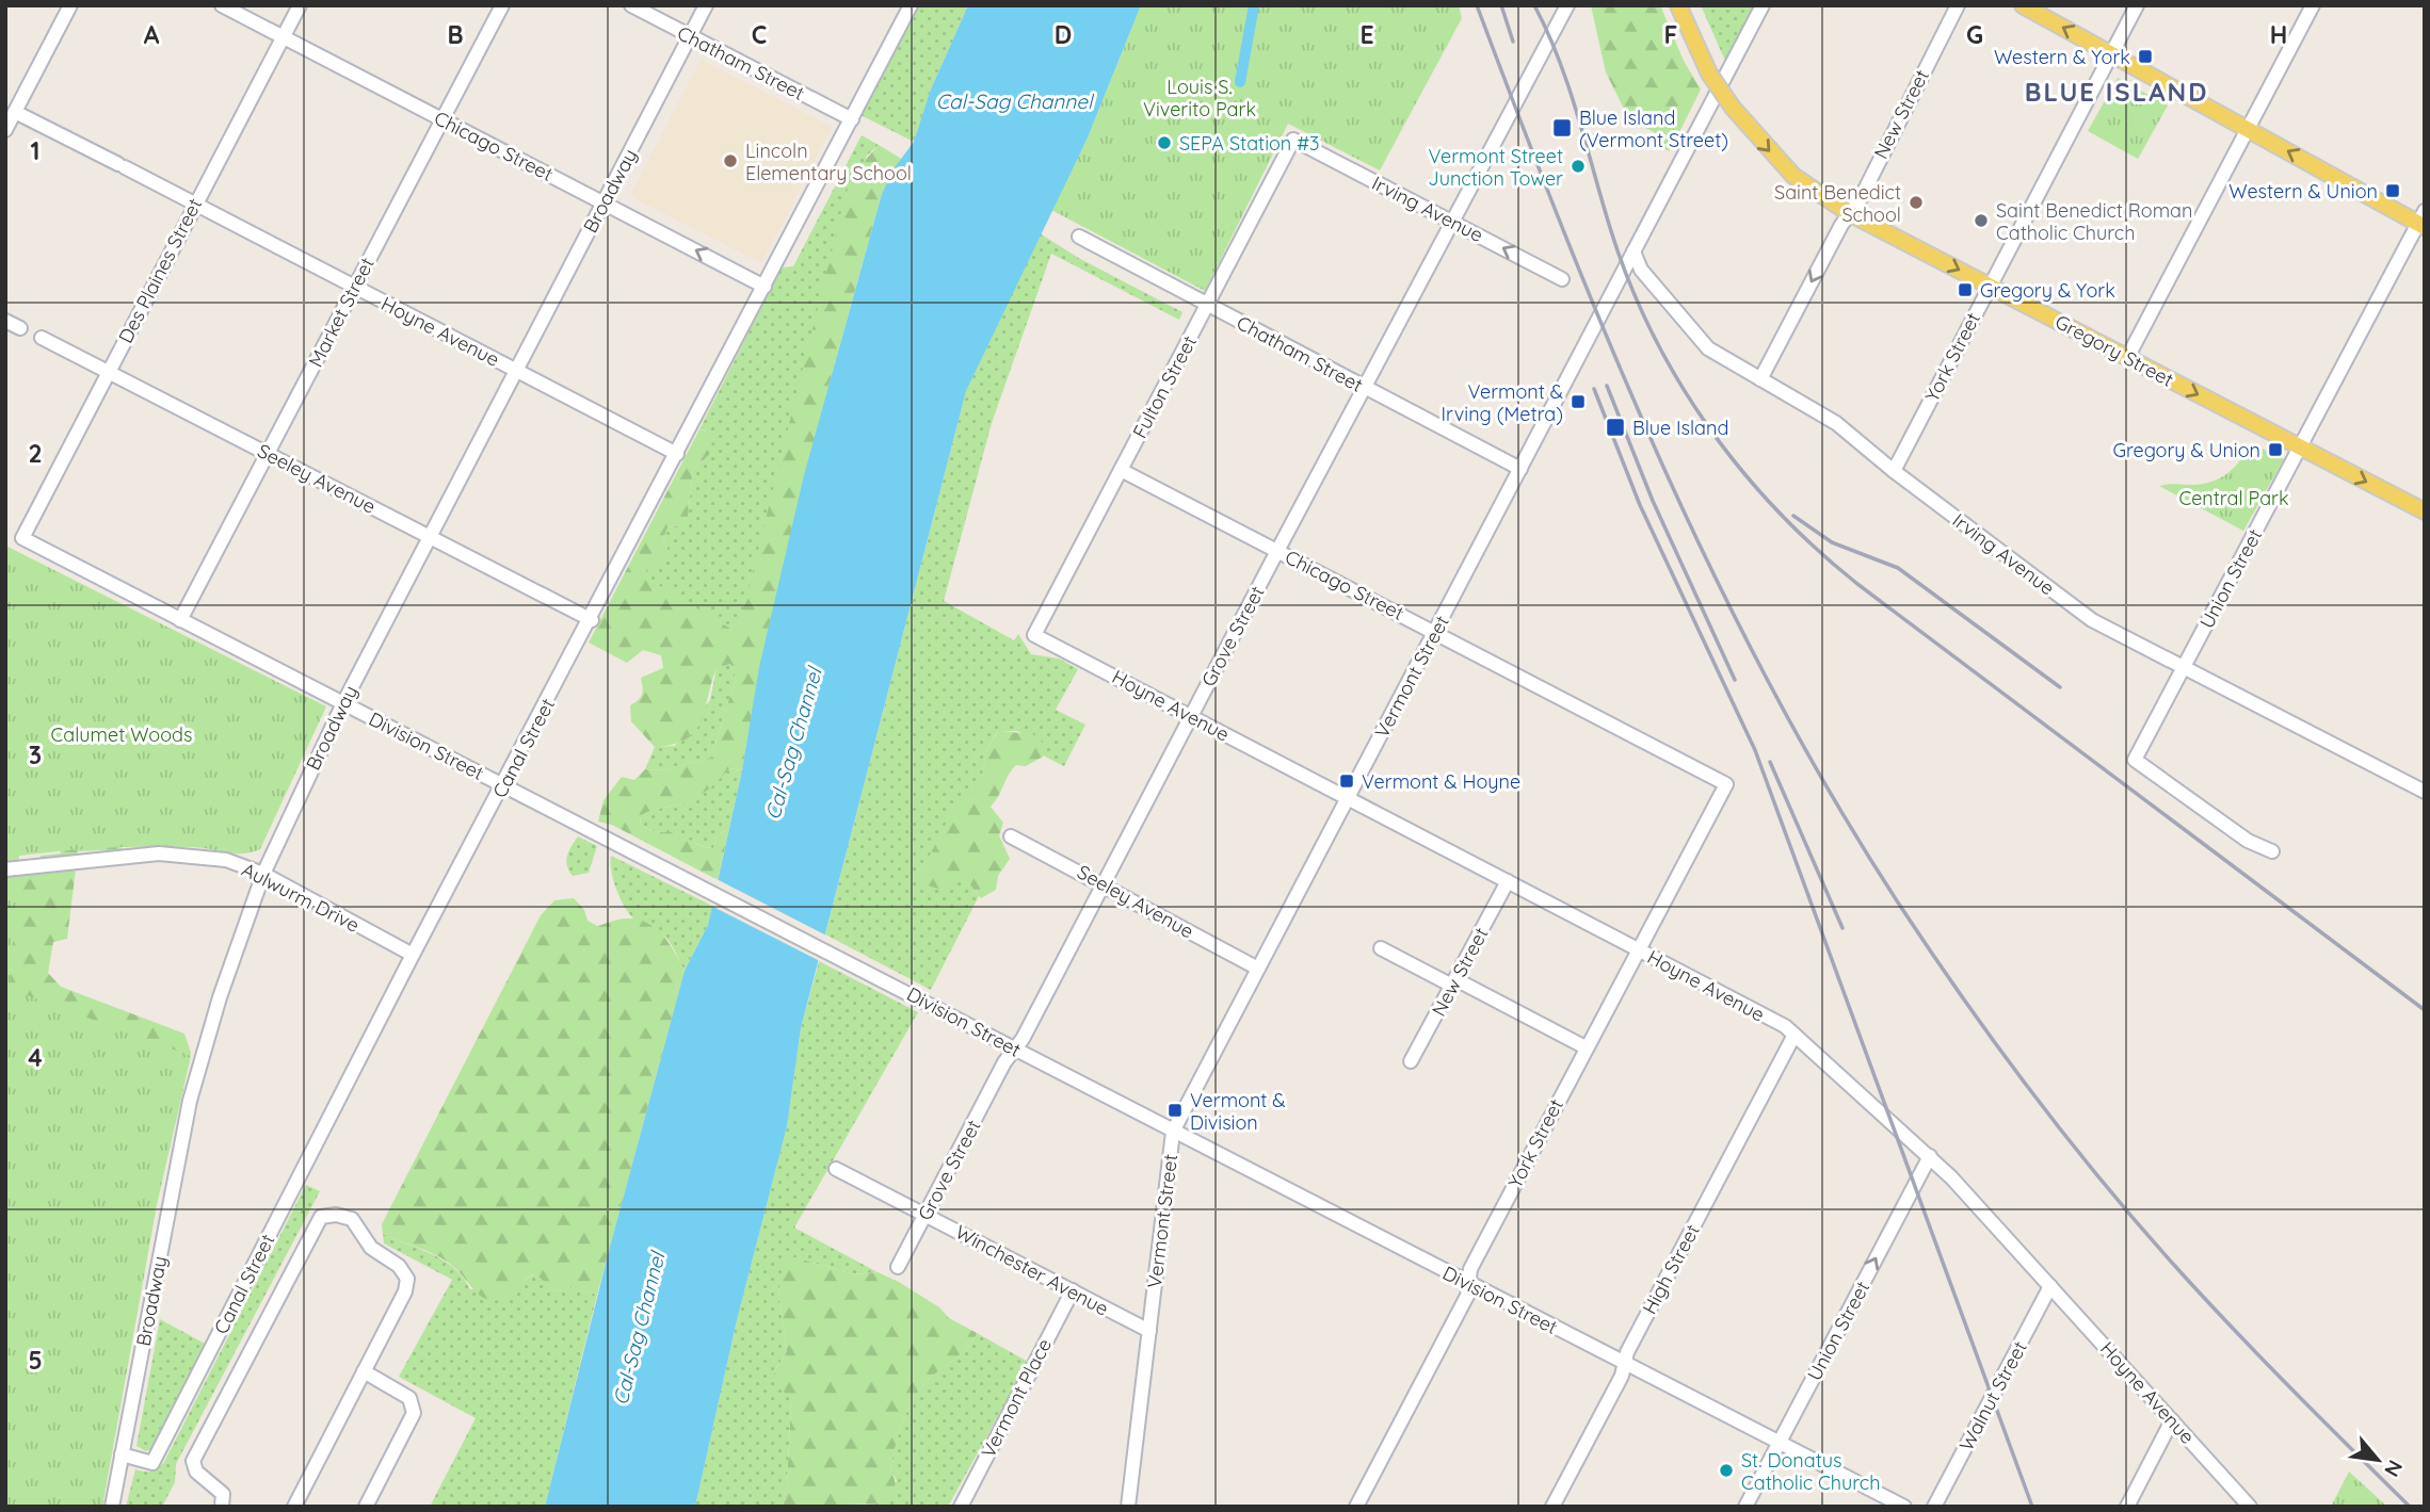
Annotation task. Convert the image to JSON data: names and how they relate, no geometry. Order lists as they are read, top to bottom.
{
  "streets": {
    "main road": ["Gregory Street"],
    "street": [
      "Chatham Street",
      "New Street",
      "Chicago Street",
      "Broadway",
      "Irving Avenue",
      "Des Plaines Street",
      "Market Street",
      "Hoyne Avenue",
      "York Street",
      "Fulton Street",
      "Seeley Avenue",
      "Union Street",
      "Grove Street",
      "Vermont Street",
      "Division Street",
      "Canal Street",
      "Aulwurm Drive",
      "High Street",
      "Winchester Avenue",
      "Walnut Street",
      "Vermont Place"
    ]
  },
  "crossings": [
    ["Chatham Street", "Broadway"],
    ["Chatham Street", "Fulton Street"],
    ["Chatham Street", "Grove Street"],
    ["Chatham Street", "Vermont Street"],
    ["Chatham Street", "Canal Street"],
    ["New Street", "Irving Avenue"],
    ["New Street", "Hoyne Avenue"],
    ["New Street", "Gregory Street"],
    ["Chicago Street", "Broadway"],
    ["Chicago Street", "Des Plaines Street"],
    ["Chicago Street", "Market Street"],
    ["Chicago Street", "York Street"],
    ["Chicago Street", "Fulton Street"],
    ["Chicago Street", "Grove Street"],
    ["Chicago Street", "Vermont Street"],
    ["Chicago Street", "Canal Street"],
    ["Broadway", "Hoyne Avenue"],
    ["Broadway", "Seeley Avenue"],
    ["Broadway", "Division Street"],
    ["Broadway", "Canal Street"],
    ["Broadway", "Aulwurm Drive"],
    ["Irving Avenue", "York Street"],
    ["Irving Avenue", "Fulton Street"],
    ["Irving Avenue", "Union Street"],
    ["Irving Avenue", "Grove Street"],
    ["Irving Avenue", "Vermont Street"],
    ["Des Plaines Street", "Hoyne Avenue"],
    ["Des Plaines Street", "Seeley Avenue"],
    ["Des Plaines Street", "Division Street"],
    ["Market Street", "Hoyne Avenue"],
    ["Market Street", "Seeley Avenue"],
    ["Market Street", "Division Street"],
    ["Hoyne Avenue", "York Street"],
    ["Hoyne Avenue", "Fulton Street"],
    ["Hoyne Avenue", "Union Street"],
    ["Hoyne Avenue", "Grove Street"],
    ["Hoyne Avenue", "Vermont Street"],
    ["Hoyne Avenue", "Canal Street"],
    ["Hoyne Avenue", "High Street"],
    ["Hoyne Avenue", "Walnut Street"],
    ["Gregory Street", "York Street"],
    ["Gregory Street", "Union Street"],
    ["York Street", "Division Street"],
    ["Seeley Avenue", "Grove Street"],
    ["Seeley Avenue", "Vermont Street"],
    ["Seeley Avenue", "Canal Street"],
    ["Union Street", "Division Street"],
    ["Grove Street", "Division Street"],
    ["Grove Street", "Winchester Avenue"],
    ["Vermont Street", "Division Street"],
    ["Vermont Street", "Winchester Avenue"],
    ["Division Street", "Canal Street"],
    ["Division Street", "High Street"],
    ["Canal Street", "Aulwurm Drive"],
    ["Winchester Avenue", "Vermont Place"]
  ],
  "one_way": ["Gregory Street"],
  "districts": ["BLUE ISLAND"],
  "water": ["Cal-Sag Channel"],
  "parks": ["Louis S. Viverito Park", "Central Park", "Calumet Woods"],
  "places": {
    "transit": [
      "Western & York",
      "Blue Island (Vermont Street)",
      "Western & Union",
      "Gregory & York",
      "Vermont & Irving (Metra)",
      "Blue Island",
      "Gregory & Union",
      "Vermont & Hoyne",
      "Vermont & Division"
    ],
    "other": [
      "SEPA Station #3",
      "Lincoln Elementary School",
      "Vermont Street Junction Tower",
      "Saint Benedict School",
      "Saint Benedict Roman Catholic Church",
      "St. Donatus Catholic Church"
    ]
  },
  "north": "bottom right",
  "grid": {
    "columns": [
      "A",
      "B",
      "C",
      "D",
      "E",
      "F",
      "G",
      "H"
    ],
    "rows": [
      "1",
      "2",
      "3",
      "4",
      "5"
    ]
  }
}
